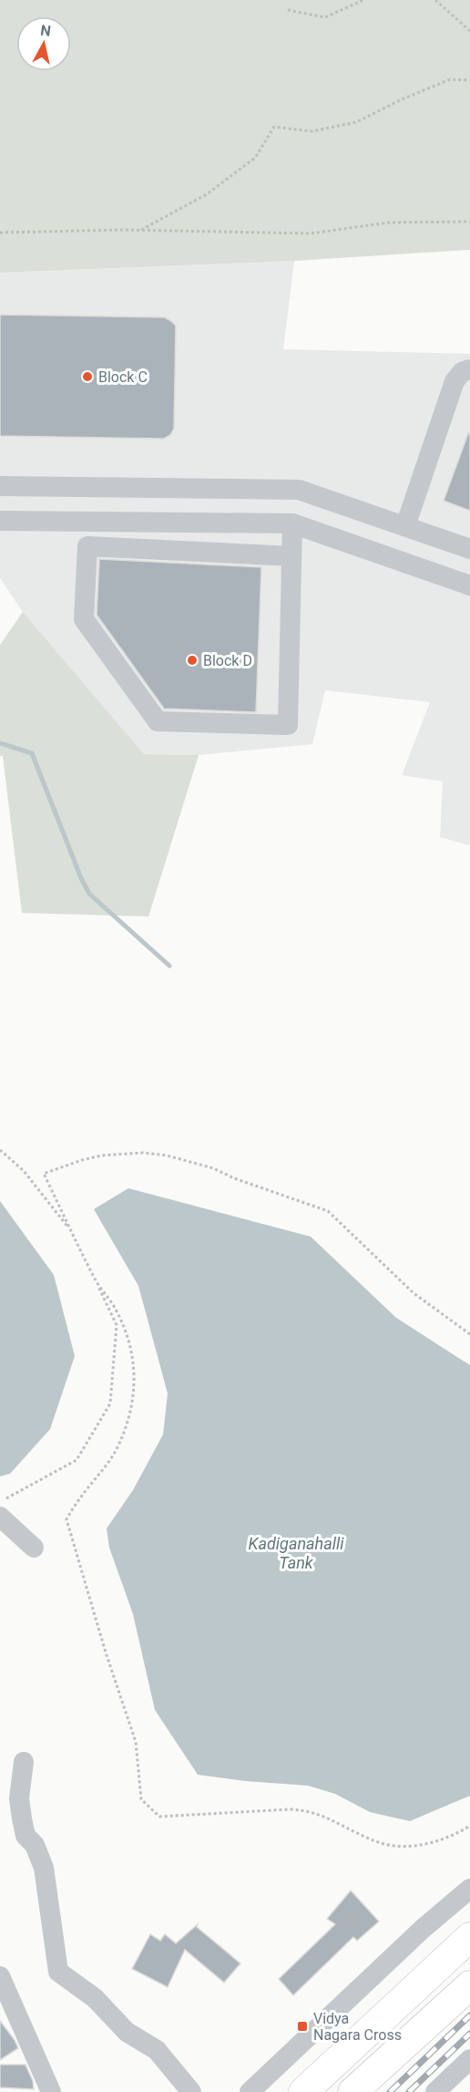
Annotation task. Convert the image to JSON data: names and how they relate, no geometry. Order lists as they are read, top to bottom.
{
  "water": ["Kadiganahalli Tank"],
  "places": {
    "other": ["Block C", "Block D"],
    "transit": ["Vidya Nagara Cross"]
  },
  "north": "top"
}
